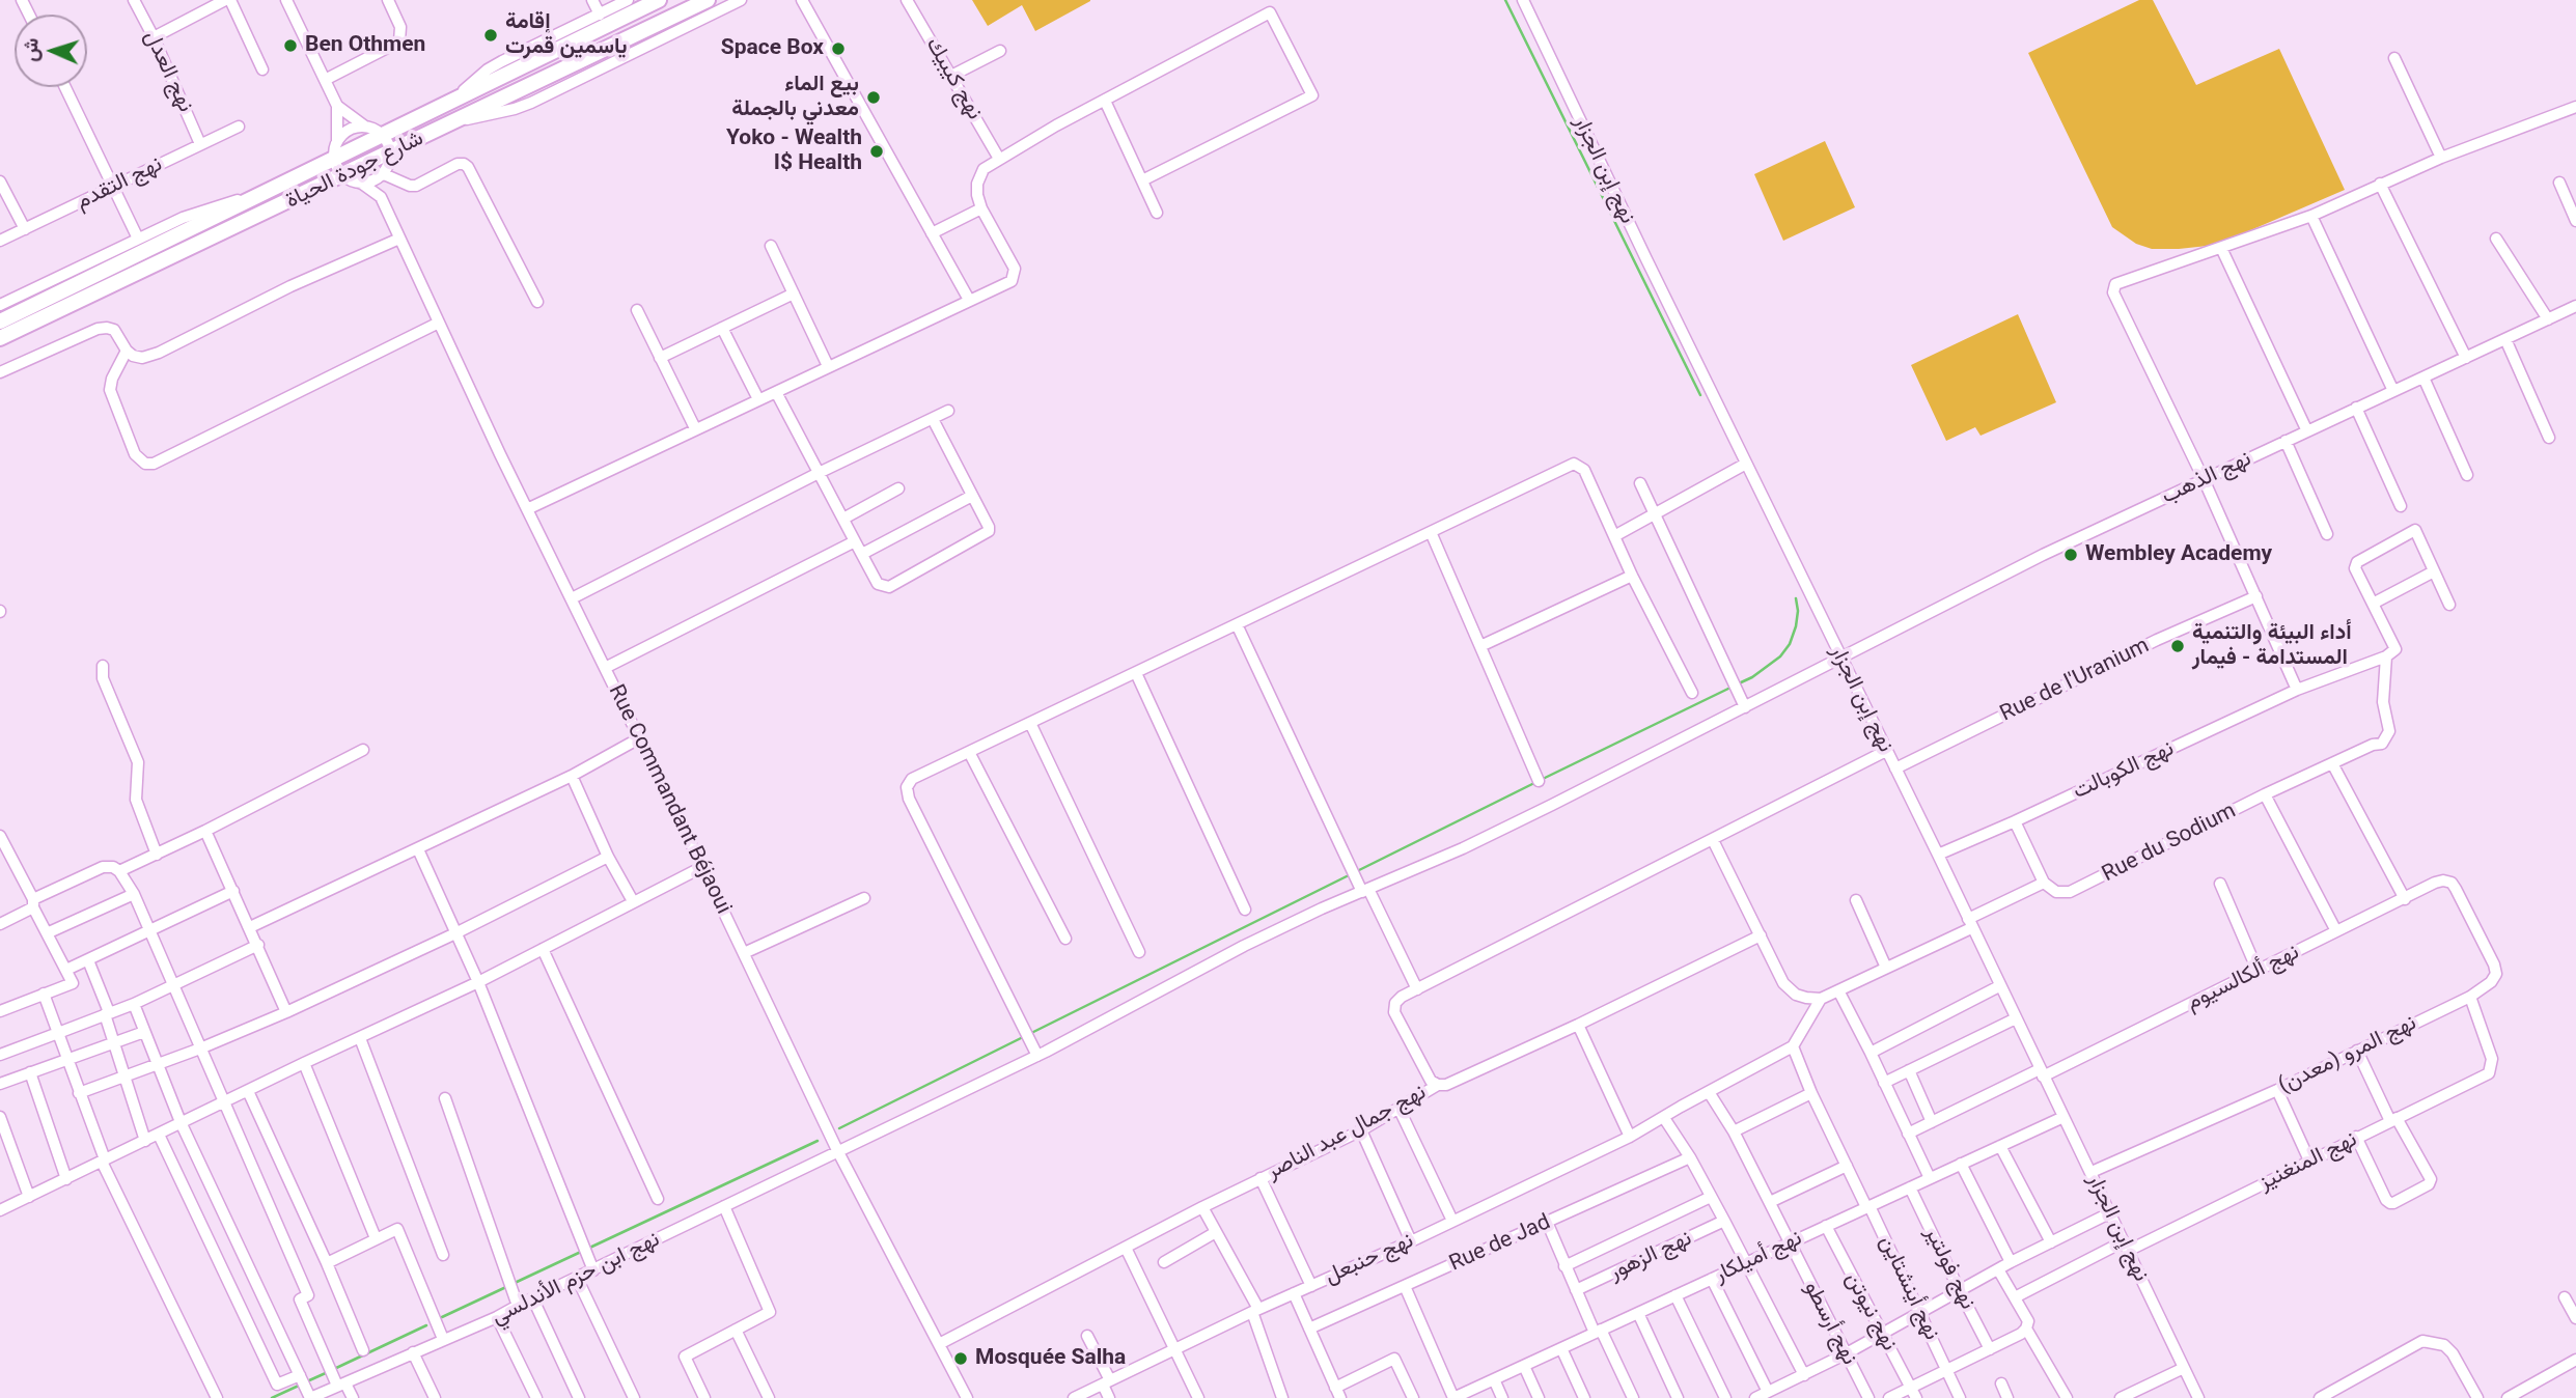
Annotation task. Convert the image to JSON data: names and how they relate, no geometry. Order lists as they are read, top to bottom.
{
  "streets": {
    "highway": ["شارع جودة الحياة"],
    "street": [
      "نهج العدل",
      "نهج كيبيك",
      "نهج إبن الجزار",
      "نهج التقدم",
      "نهج الذهب",
      "Rue de l'Uranium",
      "نهج الكوبالت",
      "Rue Commandant Béjaoui",
      "Rue du Sodium",
      "نهج ألكالسيوم",
      "نهج المرو (معدن)",
      "نهج جمال عبد الناصر",
      "نهج المنغنيز",
      "Rue de Jad",
      "نهج الزهور",
      "نهج أميلكار",
      "نهج حنبعل",
      "نهج فولتير",
      "نهج ابن حزم الأندلسي",
      "نهج أينشتاين",
      "نهج نيوتن",
      "نهج أرسطو"
    ]
  },
  "crossings": [
    ["نهج العدل", "نهج التقدم"],
    ["نهج إبن الجزار", "نهج الذهب"],
    ["نهج إبن الجزار", "Rue de l'Uranium"],
    ["نهج إبن الجزار", "نهج الكوبالت"],
    ["نهج إبن الجزار", "نهج ألكالسيوم"],
    ["نهج إبن الجزار", "نهج المرو (معدن)"],
    ["نهج إبن الجزار", "نهج المنغنيز"],
    ["نهج إبن الجزار", "نهج أميلكار"],
    ["نهج الذهب", "نهج ابن حزم الأندلسي"],
    ["نهج الكوبالت", "Rue du Sodium"],
    ["Rue Commandant Béjaoui", "نهج جمال عبد الناصر"],
    ["Rue Commandant Béjaoui", "نهج ابن حزم الأندلسي"],
    ["نهج ألكالسيوم", "نهج المرو (معدن)"],
    ["نهج المرو (معدن)", "نهج المنغنيز"],
    ["نهج أميلكار", "نهج فولتير"],
    ["نهج أميلكار", "نهج أينشتاين"],
    ["نهج أميلكار", "نهج نيوتن"],
    ["نهج أميلكار", "نهج أرسطو"],
    ["نهج حنبعل", "نهج أينشتاين"],
    ["نهج حنبعل", "نهج أرسطو"]
  ],
  "places": [
    "إقامة ياسمين قمرت",
    "Ben Othmen",
    "Space Box",
    "بيع الماء معدني بالجملة",
    "Yoko - Wealth I$ Health",
    "Wembley Academy",
    "أداء البيئة والتنمية المستدامة - فيمار",
    "Mosquée Salha"
  ],
  "north": "left"
}
